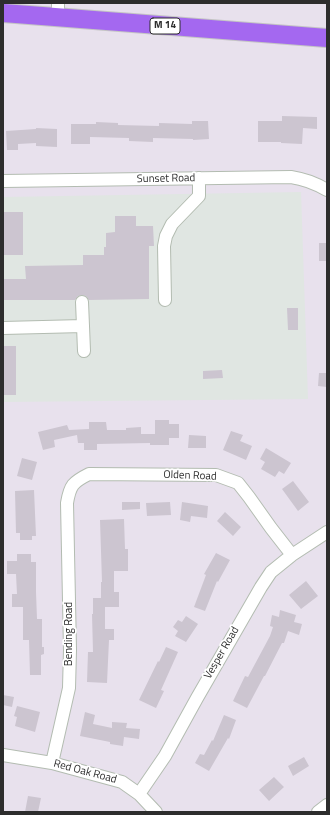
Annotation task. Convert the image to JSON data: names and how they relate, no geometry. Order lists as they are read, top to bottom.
{
  "streets": {
    "highway": ["M 14"],
    "street": [
      "Sunset Road",
      "Olden Road",
      "Bending Road",
      "Vesper Road",
      "Red Oak Road"
    ]
  },
  "crossings": [
    ["Olden Road", "Bending Road"],
    ["Olden Road", "Vesper Road"],
    ["Bending Road", "Red Oak Road"],
    ["Vesper Road", "Red Oak Road"]
  ]
}
